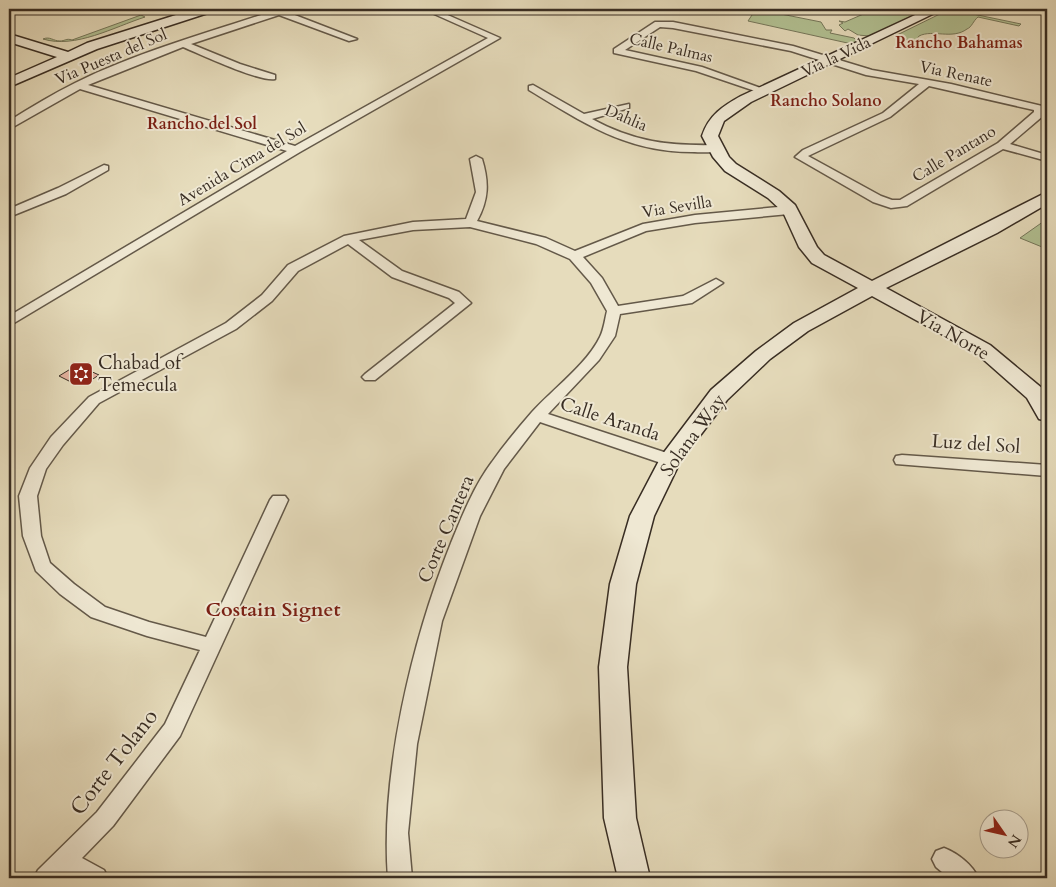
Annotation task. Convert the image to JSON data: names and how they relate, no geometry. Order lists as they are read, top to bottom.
{
  "streets": {
    "street": [
      "Calle Palmas",
      "Via Puesta del Sol",
      "Via la Vida",
      "Via Renate",
      "Dahlia",
      "Calle Pantano",
      "Avenida Cima del Sol",
      "Via Sevilla",
      "Via Norte",
      "Calle Aranda",
      "Solana Way",
      "Luz del Sol",
      "Corte Cantera",
      "Corte Tolano"
    ]
  },
  "crossings": [
    ["Calle Palmas", "Via la Vida"],
    ["Calle Palmas", "Via Renate"],
    ["Via la Vida", "Via Renate"],
    ["Via la Vida", "Dahlia"],
    ["Via Renate", "Calle Pantano"],
    ["Via Norte", "Solana Way"],
    ["Calle Aranda", "Solana Way"],
    ["Calle Aranda", "Corte Cantera"]
  ],
  "districts": [
    "Rancho Bahamas",
    "Rancho Solano",
    "Rancho del Sol",
    "Costain Signet"
  ],
  "places": {
    "synagogue": ["Chabad of Temecula"]
  },
  "north": "bottom right"
}
